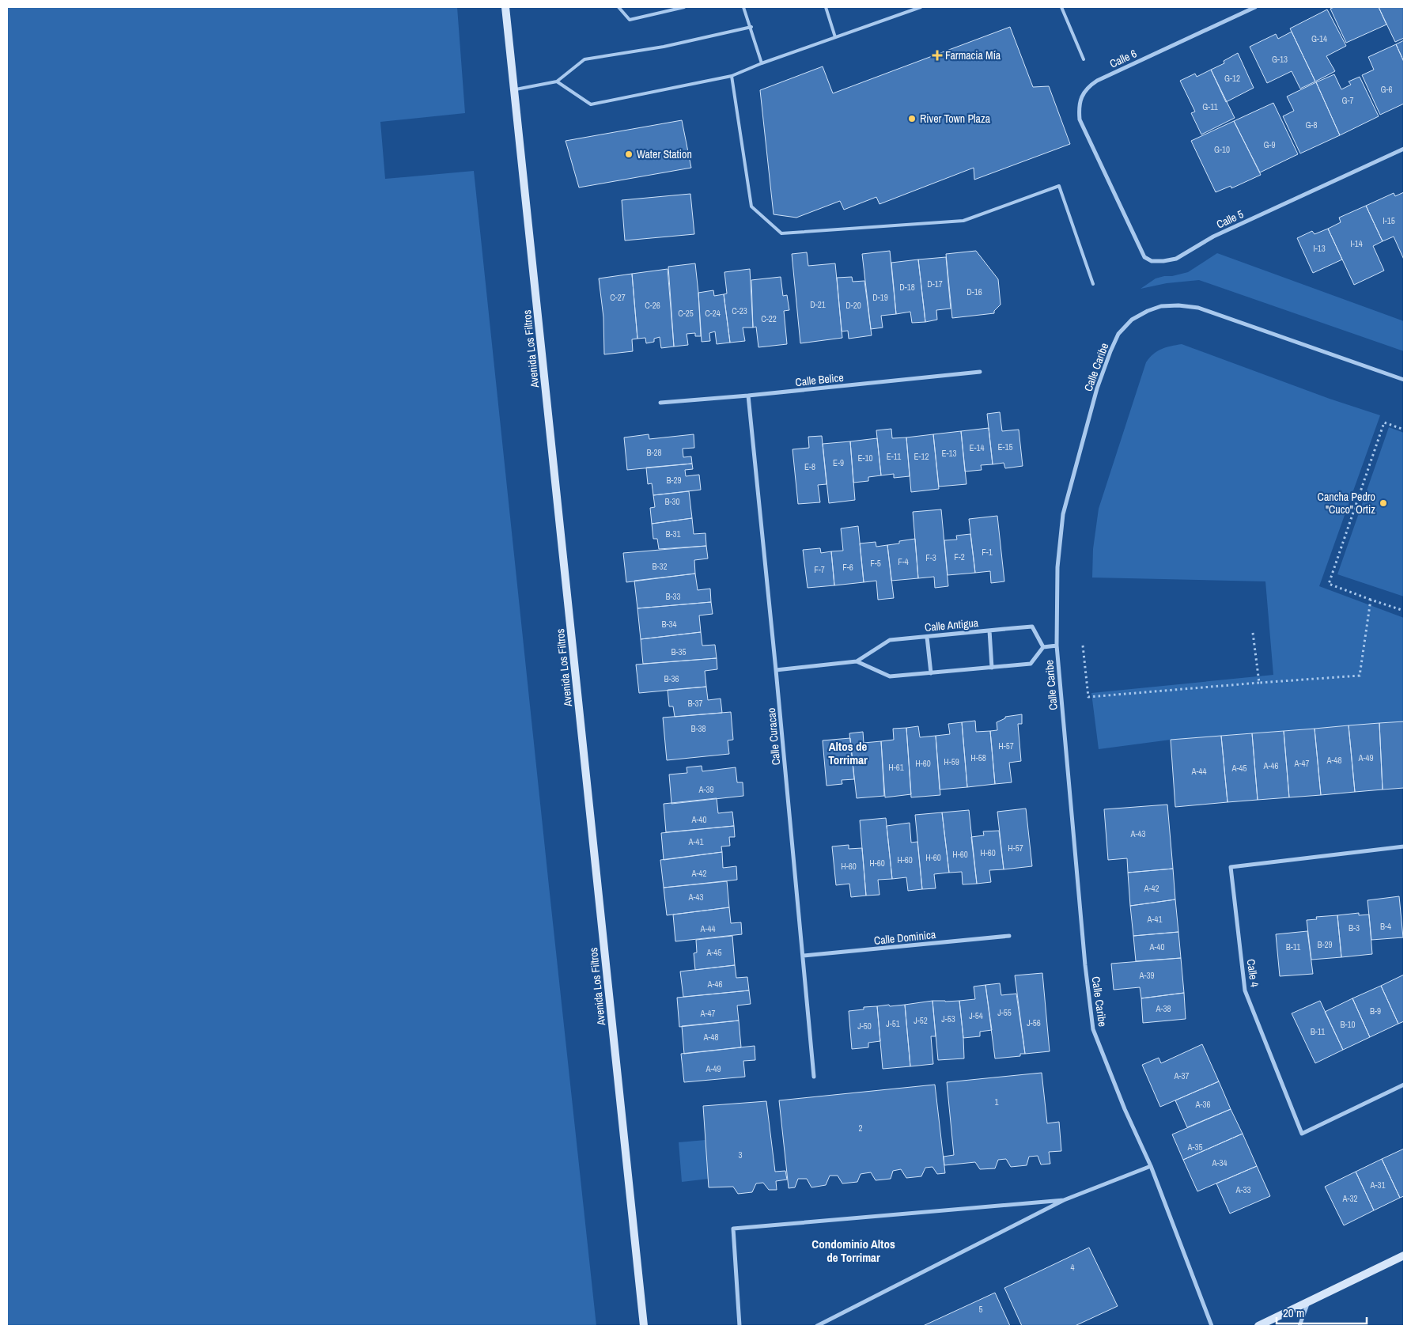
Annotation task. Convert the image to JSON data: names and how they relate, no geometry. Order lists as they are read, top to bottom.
{
  "streets": {
    "main road": ["Avenida Los Filtros"],
    "street": [
      "Calle 6",
      "Calle 5",
      "Calle Caribe",
      "Calle Belice",
      "Calle Antigua",
      "Calle Curacao",
      "Calle Dominica",
      "Calle 4"
    ]
  },
  "crossings": [
    ["Calle 6", "Calle 5"],
    ["Calle Belice", "Calle Curacao"],
    ["Calle Antigua", "Calle Curacao"],
    ["Calle Curacao", "Calle Dominica"]
  ],
  "districts": ["Altos de Torrimar", "Condominio Altos de Torrimar"],
  "places": {
    "health": ["Farmacia Mía"],
    "other": ["River Town Plaza", "Water Station", "Cancha Pedro \"Cuco\" Ortiz"]
  },
  "house_numbers": [
    "G-14",
    "G-13",
    "G-12",
    "G-6",
    "G-7",
    "G-11",
    "G-8",
    "G-9",
    "G-10",
    "I-15",
    "I-14",
    "I-13",
    "D-17",
    "D-18",
    "D-16",
    "C-27",
    "D-19",
    "D-21",
    "C-26",
    "D-20",
    "C-23",
    "C-25",
    "C-24",
    "C-22",
    "E-15",
    "E-14",
    "B-28",
    "E-13",
    "E-11",
    "E-12",
    "E-10",
    "E-9",
    "E-8",
    "B-29",
    "B-30",
    "B-31",
    "F-1",
    "F-2",
    "F-3",
    "F-4",
    "F-5",
    "B-32",
    "F-6",
    "F-7",
    "B-33",
    "B-34",
    "B-35",
    "B-36",
    "B-37",
    "B-38",
    "H-57",
    "H-58",
    "A-49",
    "A-48",
    "H-59",
    "H-60",
    "A-47",
    "A-46",
    "H-61",
    "A-45",
    "A-44",
    "A-39",
    "A-40",
    "A-43",
    "A-41",
    "H-57",
    "H-60",
    "H-60",
    "H-60",
    "H-60",
    "H-60",
    "H-60",
    "A-42",
    "A-42",
    "A-43",
    "A-41",
    "B-4",
    "B-3",
    "A-44",
    "B-29",
    "A-40",
    "B-11",
    "A-45",
    "A-39",
    "A-46",
    "A-38",
    "B-9",
    "J-55",
    "A-47",
    "J-54",
    "J-53",
    "J-52",
    "J-56",
    "J-51",
    "B-10",
    "J-50",
    "B-11",
    "A-48",
    "A-49",
    "A-37",
    "1",
    "A-36",
    "2",
    "A-35",
    "3",
    "A-34",
    "A-31",
    "A-33",
    "A-32",
    "4",
    "5"
  ],
  "scale_bar": "20 m"
}
